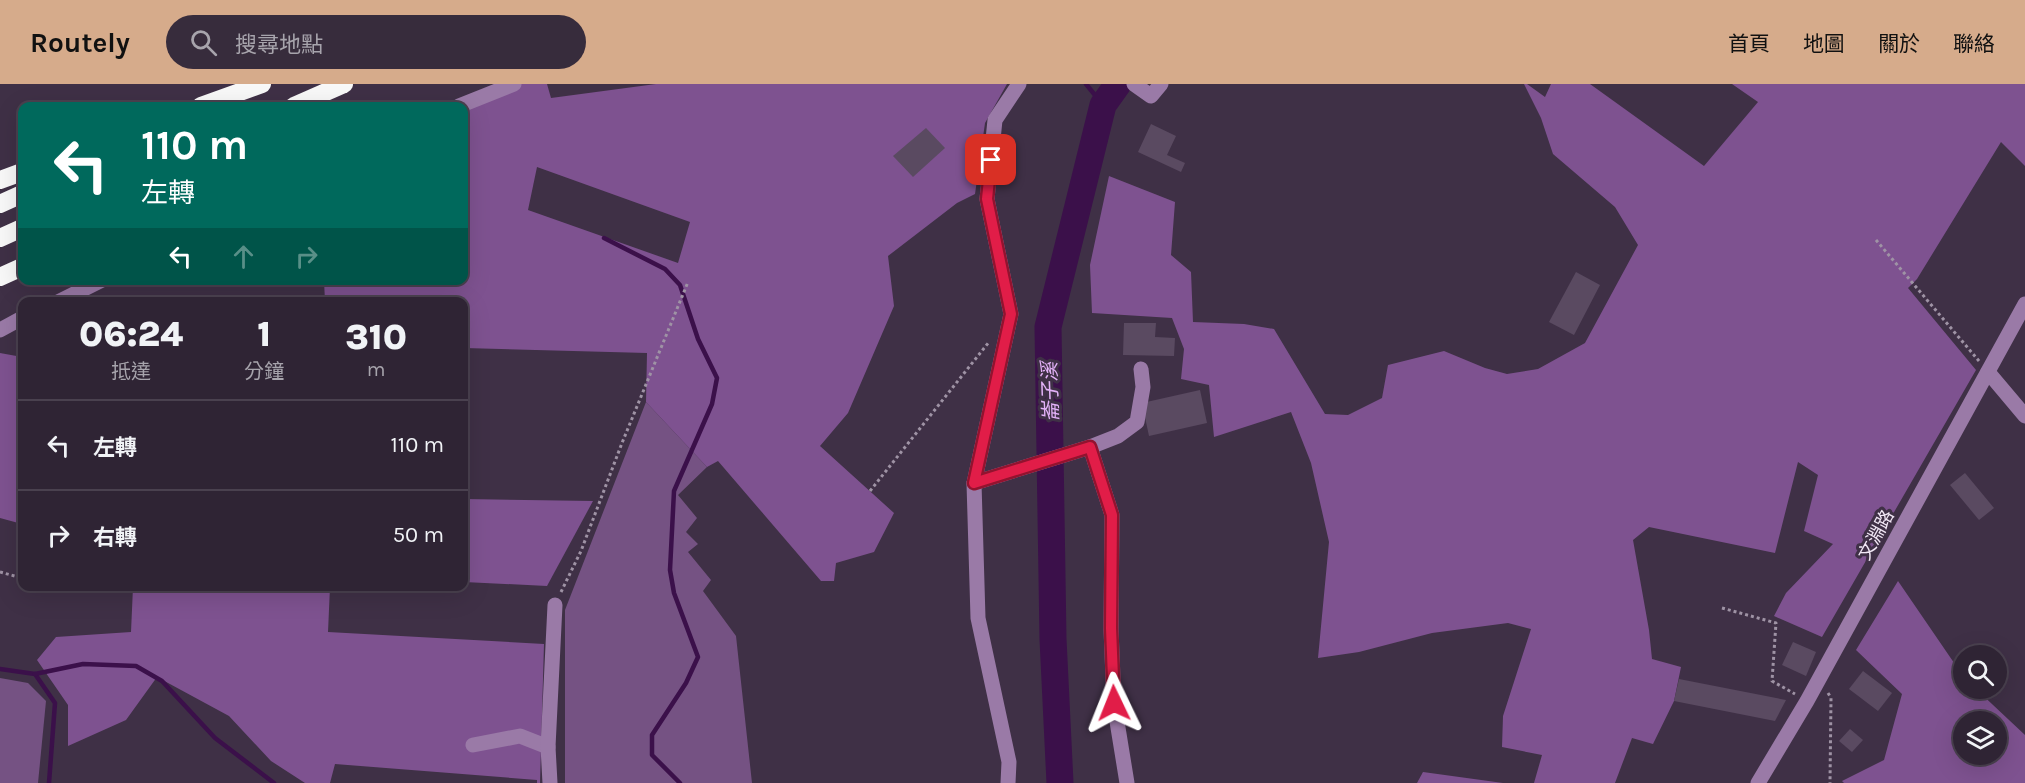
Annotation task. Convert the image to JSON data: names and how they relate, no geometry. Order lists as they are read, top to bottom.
{
  "streets": {
    "street": ["文淵路"]
  },
  "water": ["崙子溪"],
  "page": {
    "header": "Routely",
    "search": "搜尋地點",
    "nav": [
      "首頁",
      "地圖",
      "關於",
      "聯絡"
    ],
    "turn": ["110 m", "左轉"],
    "eta": [
      "06:24",
      "抵達",
      "1",
      "分鐘",
      "310",
      "m"
    ],
    "list": [
      {
        "name": "左轉",
        "value": "110 m"
      },
      {
        "name": "右轉",
        "value": "50 m"
      }
    ]
  }
}
